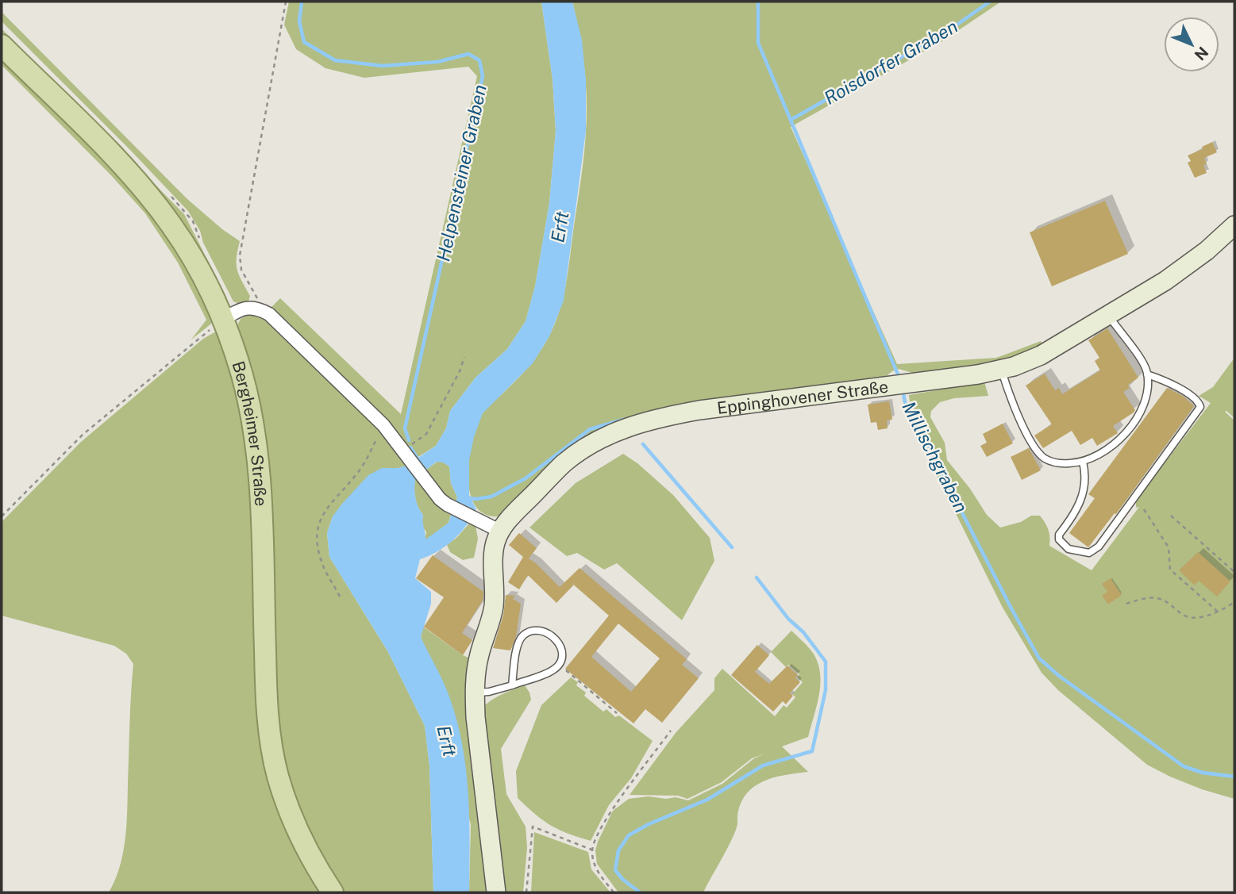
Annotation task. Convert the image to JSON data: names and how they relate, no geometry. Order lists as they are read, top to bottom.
{
  "streets": {
    "main road": ["Eppinghovener Straße", "Bergheimer Straße"]
  },
  "water": [
    "Roisdorfer Graben",
    "Helpensteiner Graben",
    "Erft",
    "Millischgraben"
  ],
  "north": "bottom right"
}
